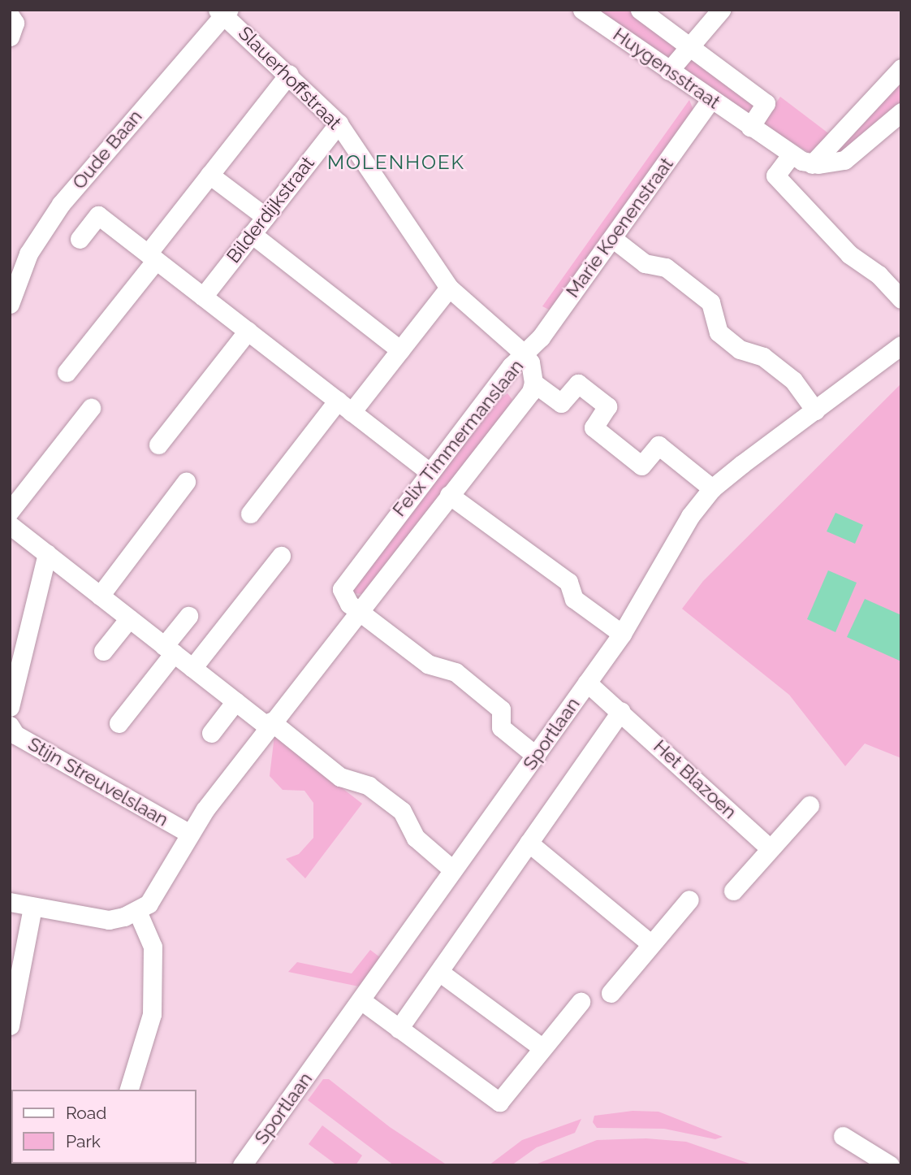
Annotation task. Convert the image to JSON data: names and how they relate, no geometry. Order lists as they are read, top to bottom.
{
  "streets": {
    "street": [
      "Huygensstraat",
      "Slauerhoffstraat",
      "Oude Baan",
      "Bilderdijkstraat",
      "Marie Koenenstraat",
      "Felix Timmermanslaan",
      "Sportlaan",
      "Het Blazoen",
      "Stijn Streuvelslaan"
    ]
  },
  "crossings": [
    ["Huygensstraat", "Marie Koenenstraat"],
    ["Slauerhoffstraat", "Oude Baan"],
    ["Slauerhoffstraat", "Bilderdijkstraat"],
    ["Slauerhoffstraat", "Marie Koenenstraat"],
    ["Slauerhoffstraat", "Felix Timmermanslaan"],
    ["Marie Koenenstraat", "Felix Timmermanslaan"],
    ["Felix Timmermanslaan", "Stijn Streuvelslaan"],
    ["Sportlaan", "Het Blazoen"]
  ],
  "districts": ["MOLENHOEK"],
  "legend": ["Road", "Park"]
}
